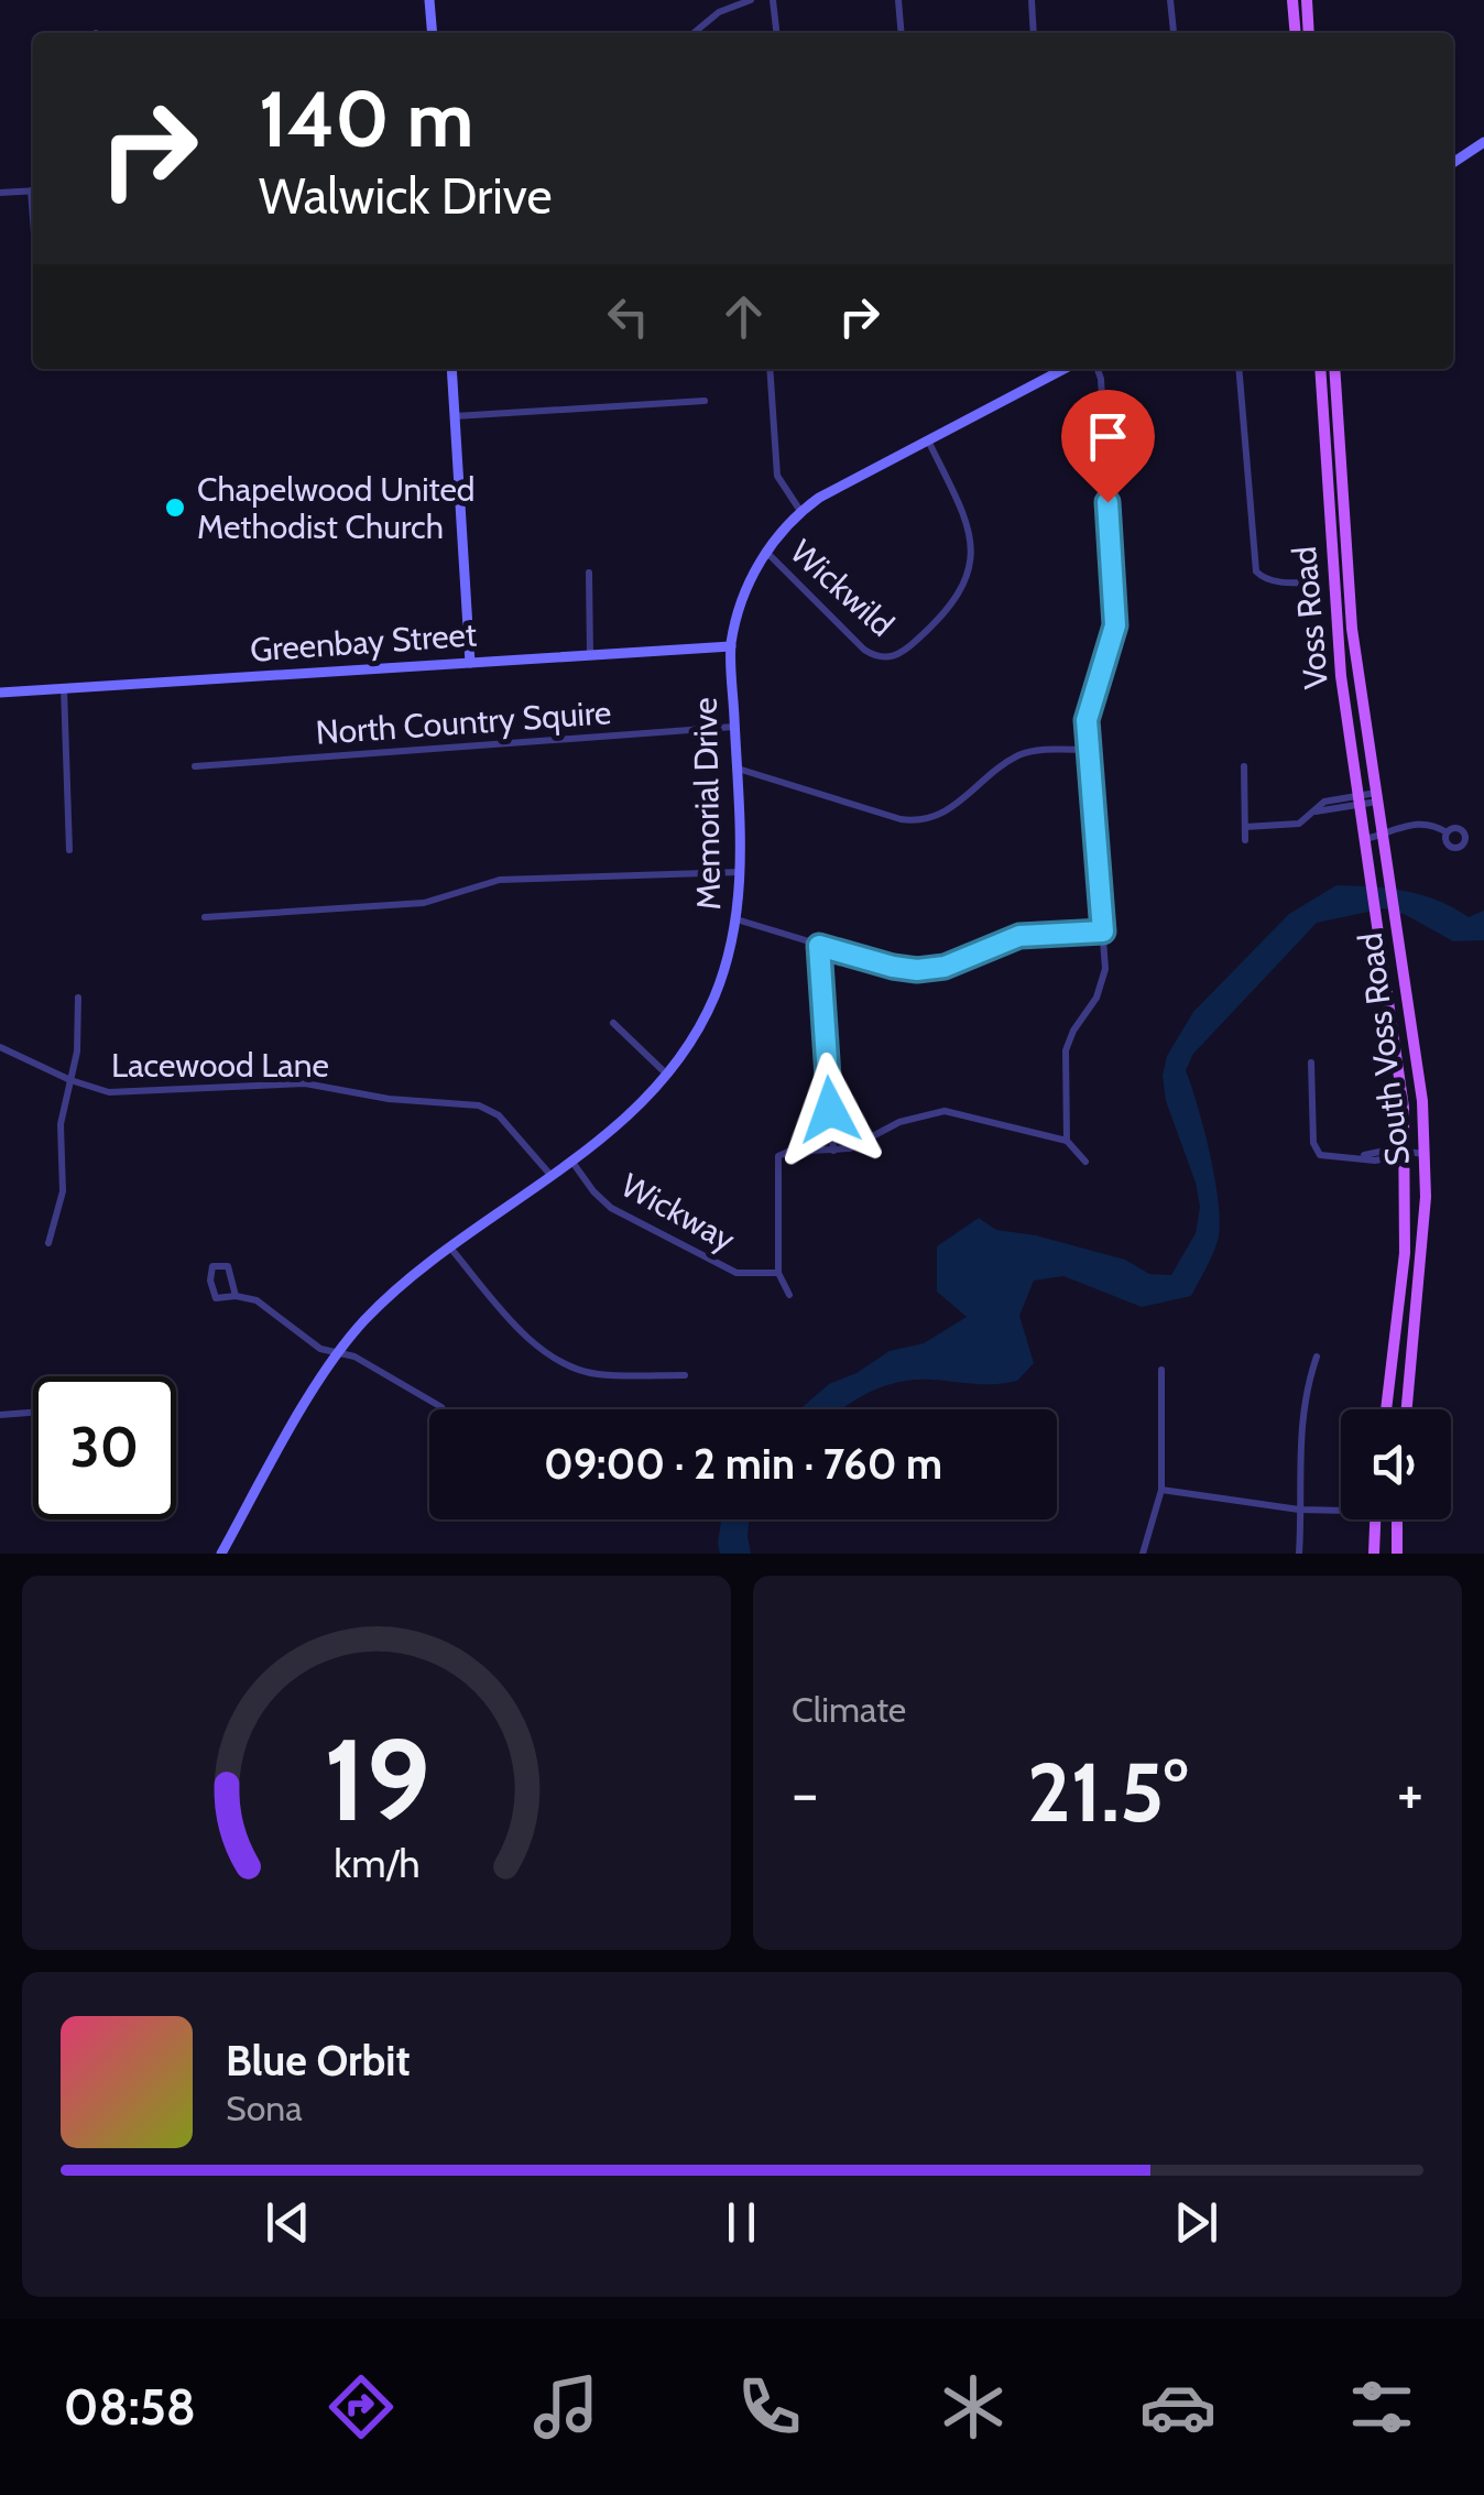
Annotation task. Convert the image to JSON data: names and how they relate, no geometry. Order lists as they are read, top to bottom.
{
  "streets": {
    "main road": ["Voss Road", "South Voss Road"],
    "street": [
      "Wickwild",
      "Greenbay Street",
      "North Country Squire",
      "Memorial Drive",
      "Lacewood Lane",
      "Wickway"
    ]
  },
  "crossings": [
    ["Wickwild", "Memorial Drive"],
    ["Voss Road", "South Voss Road"],
    ["Greenbay Street", "Memorial Drive"],
    ["North Country Squire", "Memorial Drive"],
    ["Memorial Drive", "Lacewood Lane"],
    ["Memorial Drive", "Wickway"]
  ],
  "places": ["Chapelwood United Methodist Church"],
  "page": {
    "turn": ["140 m", "Walwick Drive"],
    "limit": "30",
    "trip": "09:00 · 2 min · 760 m",
    "tile": "Climate",
    "heat": ["−", "21.5°", "+"],
    "song": ["Blue Orbit", "Sona"],
    "tabs": "08:58",
    "gauge": ["19", "km/h"]
  }
}
